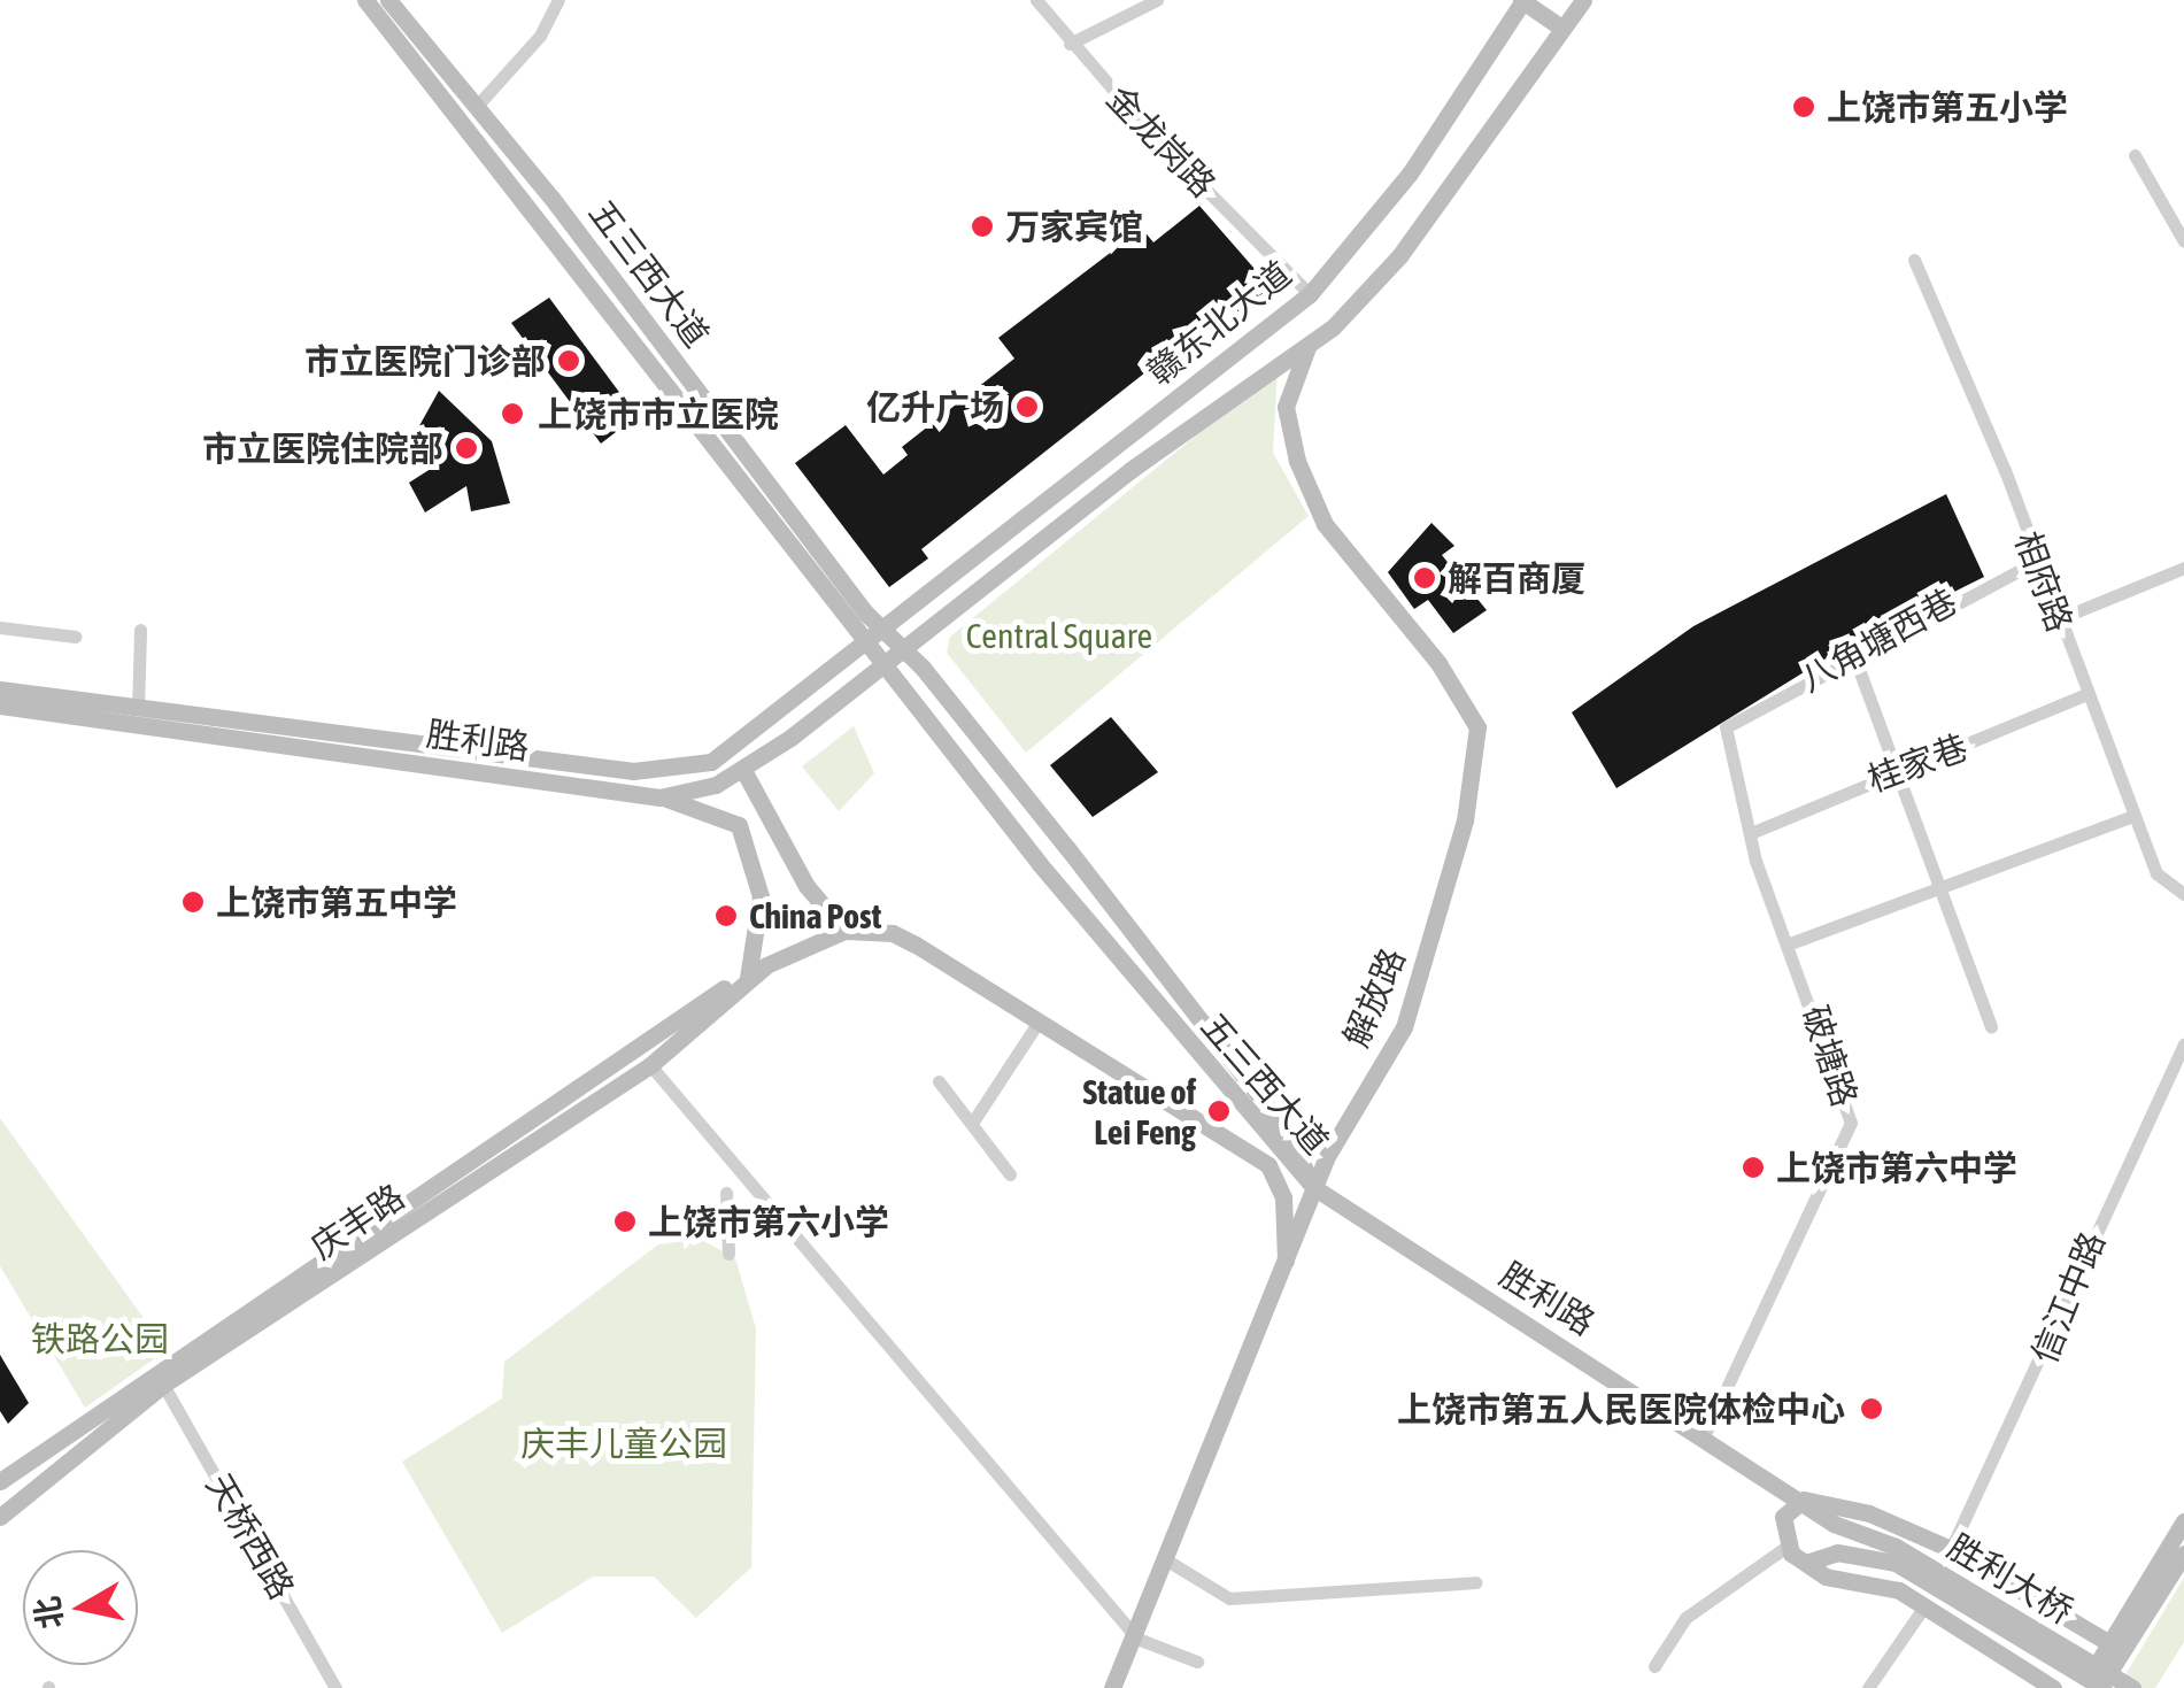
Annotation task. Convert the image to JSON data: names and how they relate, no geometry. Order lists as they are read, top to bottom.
{
  "streets": {
    "main road": [
      "五三西大道",
      "赣东北大道",
      "胜利路",
      "解放路",
      "庆丰路",
      "胜利大桥"
    ],
    "street": [
      "金龙岗路",
      "相府路",
      "八角塘西巷",
      "桂家巷",
      "破塘路",
      "信江中路",
      "天桥西路"
    ]
  },
  "crossings": [
    ["金龙岗路", "赣东北大道"],
    ["五三西大道", "赣东北大道"],
    ["五三西大道", "胜利路"],
    ["五三西大道", "解放路"],
    ["赣东北大道", "胜利路"],
    ["相府路", "八角塘西巷"],
    ["相府路", "桂家巷"],
    ["八角塘西巷", "破塘路"],
    ["胜利路", "解放路"],
    ["胜利路", "破塘路"],
    ["胜利路", "胜利大桥"],
    ["桂家巷", "破塘路"],
    ["庆丰路", "天桥西路"]
  ],
  "parks": ["Central Square", "铁路公园", "庆丰儿童公园"],
  "places": [
    "上饶市第五小学",
    "万家宾馆",
    "市立医院门诊部",
    "亿升广场",
    "上饶市市立医院",
    "市立医院住院部",
    "解百商厦",
    "上饶市第五中学",
    "China Post",
    "Statue of Lei Feng",
    "上饶市第六中学",
    "上饶市第六小学",
    "上饶市第五人民医院体检中心"
  ],
  "north": "left"
}
